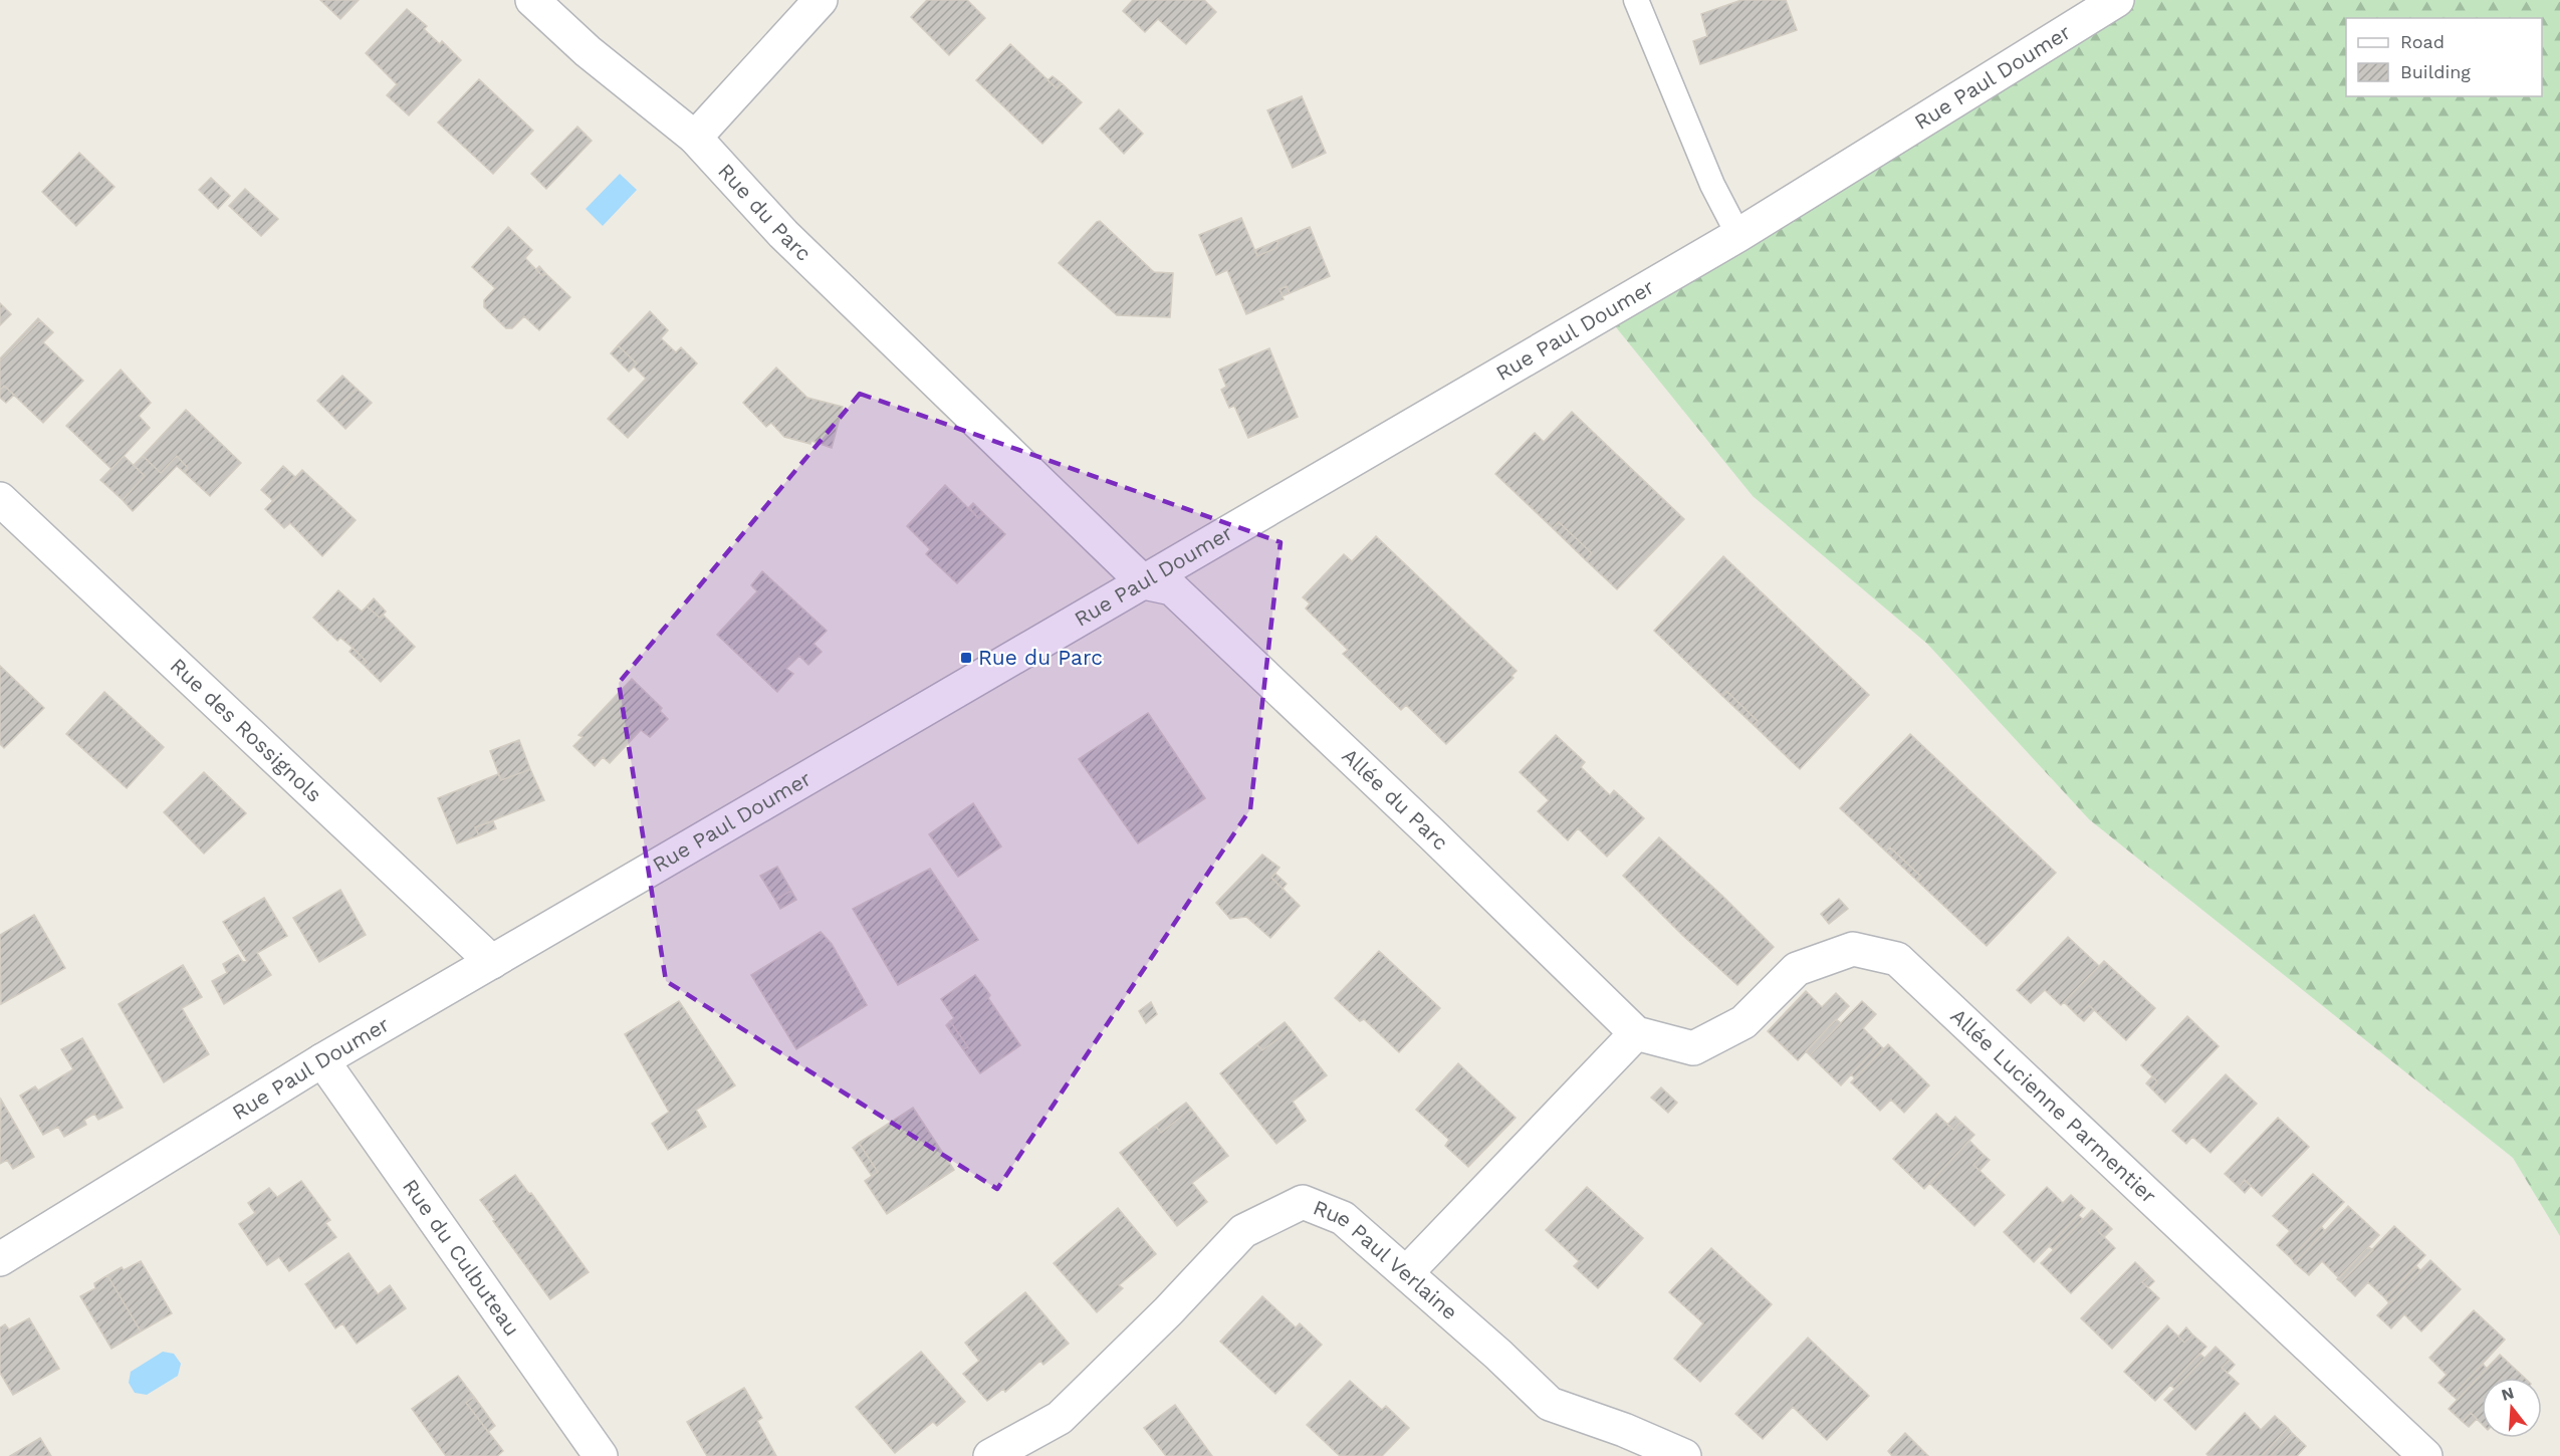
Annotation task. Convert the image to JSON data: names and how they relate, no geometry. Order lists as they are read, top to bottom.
{
  "streets": {
    "street": [
      "Rue Paul Doumer",
      "Rue du Parc",
      "Rue des Rossignols",
      "Allée du Parc",
      "Allée Lucienne Parmentier",
      "Rue du Culbuteau",
      "Rue Paul Verlaine"
    ]
  },
  "crossings": [
    ["Rue Paul Doumer", "Rue du Parc"],
    ["Rue Paul Doumer", "Rue des Rossignols"],
    ["Rue Paul Doumer", "Allée du Parc"],
    ["Rue Paul Doumer", "Rue du Culbuteau"],
    ["Rue du Parc", "Allée du Parc"],
    ["Allée du Parc", "Allée Lucienne Parmentier"]
  ],
  "places": {
    "transit": ["Rue du Parc"]
  },
  "legend": ["Road", "Building"],
  "north": "top"
}
